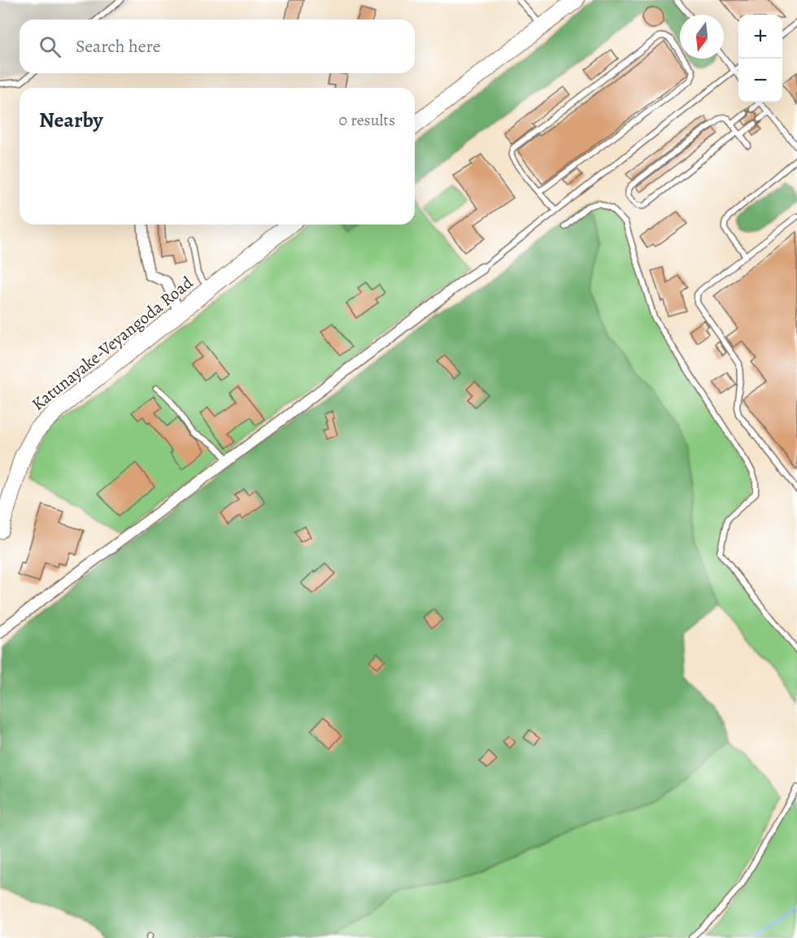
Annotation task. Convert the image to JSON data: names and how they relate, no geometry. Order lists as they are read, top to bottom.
{
  "streets": {
    "main road": ["Katunayake-Veyangoda Road"]
  },
  "north": "bottom",
  "page": {
    "map_buttons": ["+", "−"],
    "search": "Search here",
    "heading": ["Nearby", "0 results"]
  }
}
